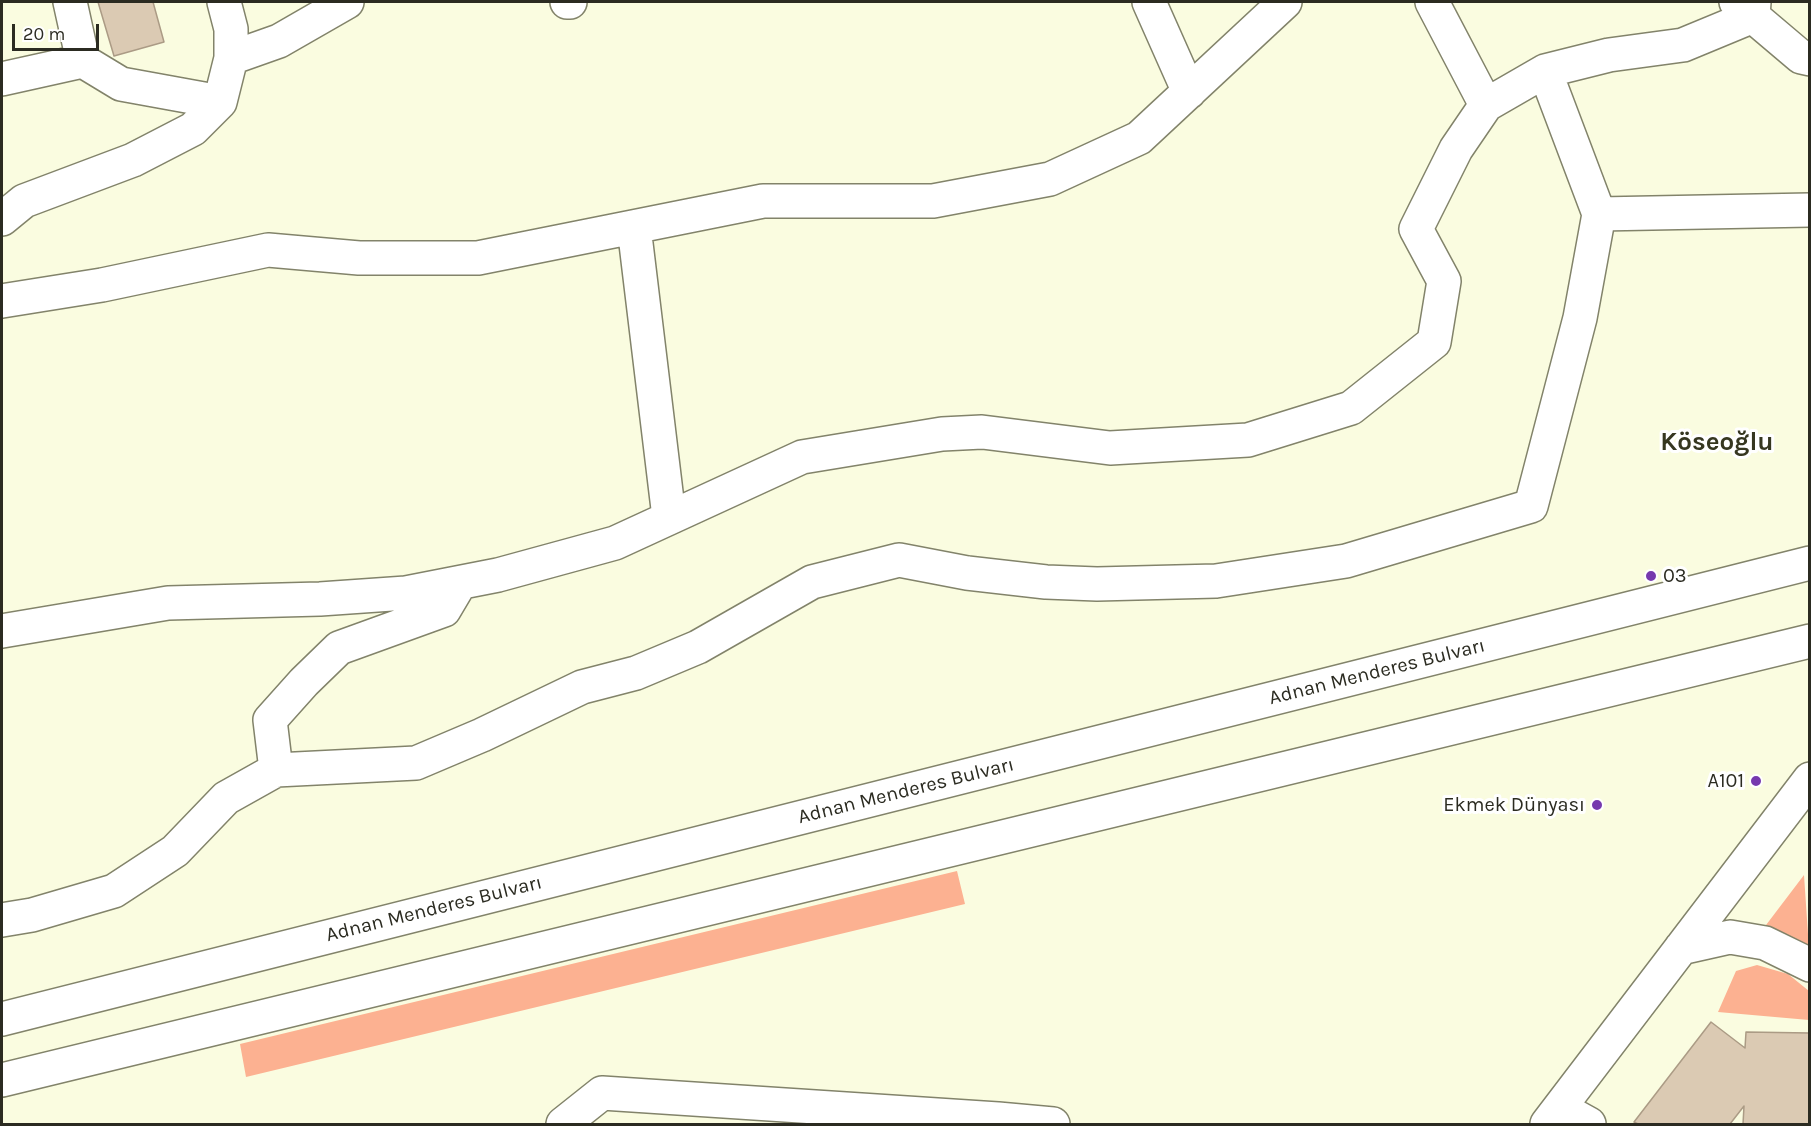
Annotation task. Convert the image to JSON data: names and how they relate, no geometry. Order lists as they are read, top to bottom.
{
  "streets": {
    "main road": ["Adnan Menderes Bulvarı"]
  },
  "districts": ["Köseoğlu"],
  "places": ["03", "A101", "Ekmek Dünyası"],
  "scale_bar": "20 m"
}
